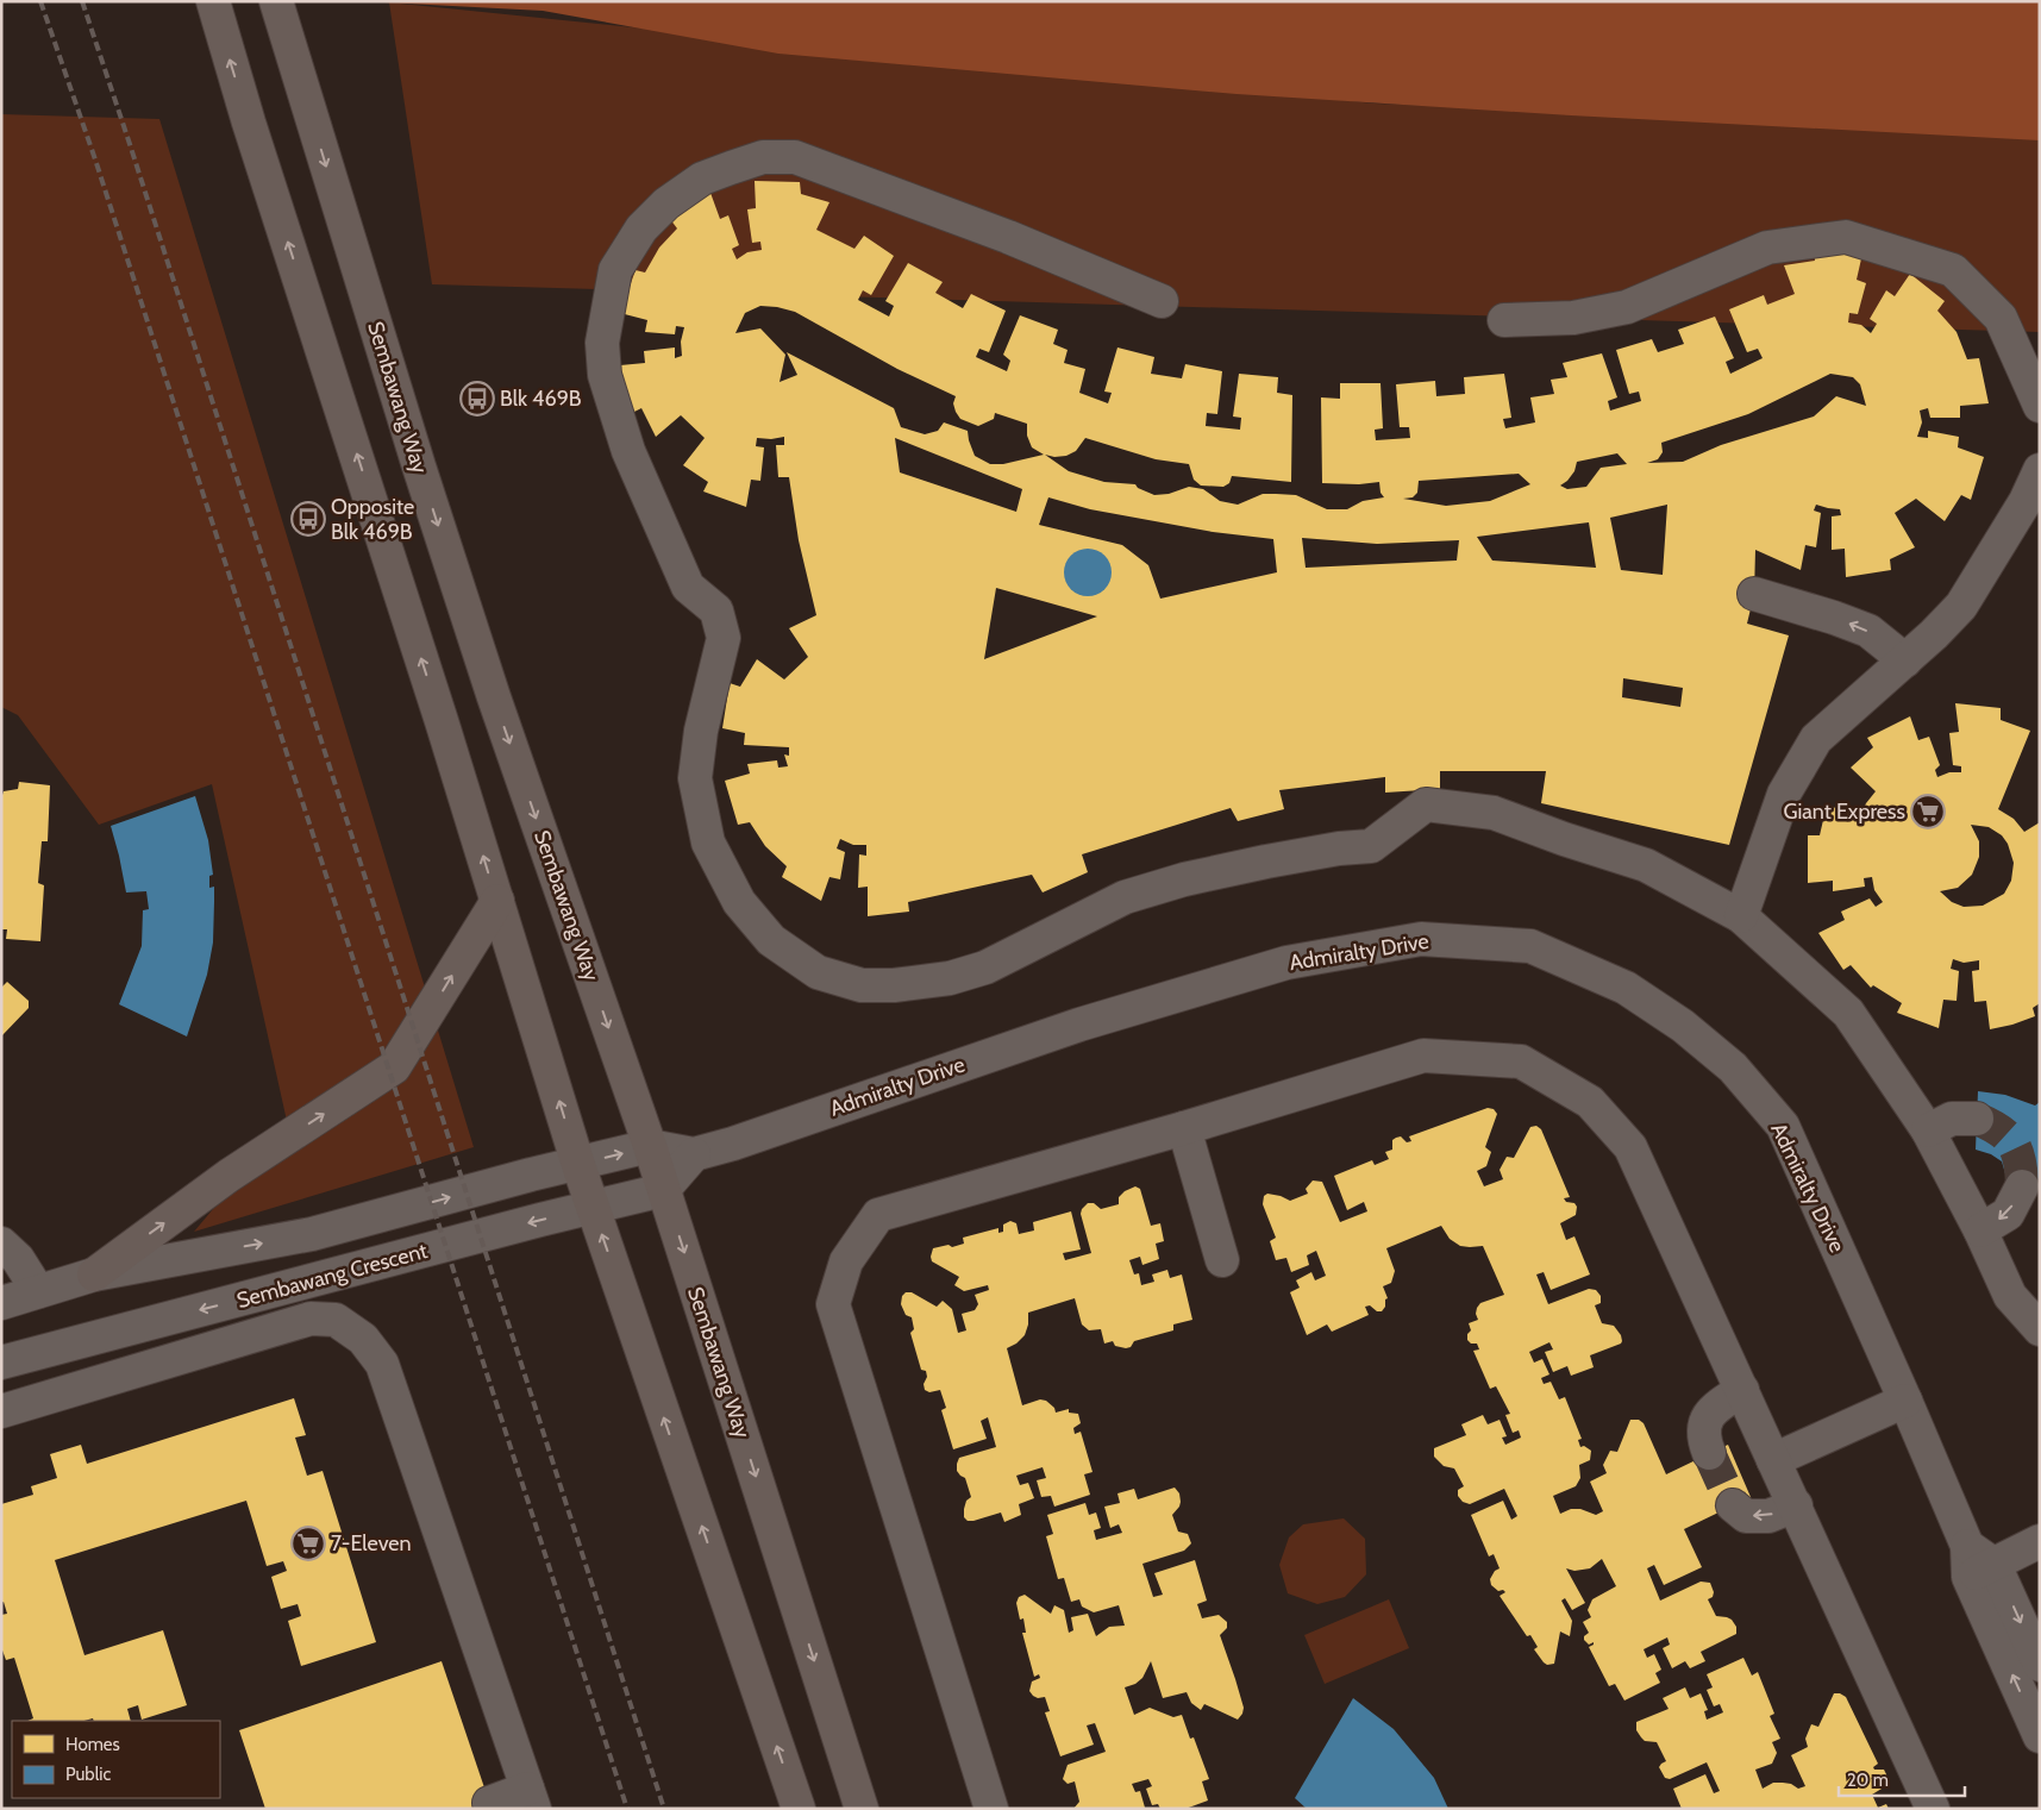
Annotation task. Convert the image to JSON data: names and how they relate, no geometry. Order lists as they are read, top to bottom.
{
  "streets": {
    "main road": ["Sembawang Way"],
    "street": ["Admiralty Drive", "Sembawang Crescent"]
  },
  "crossings": [
    ["Sembawang Way", "Admiralty Drive"],
    ["Sembawang Way", "Sembawang Crescent"]
  ],
  "places": {
    "bus stop": ["Blk 469B", "Opposite Blk 469B"],
    "supermarket": ["Giant Express", "7-Eleven"]
  },
  "legend": ["Homes", "Public"],
  "scale_bar": "20 m"
}
